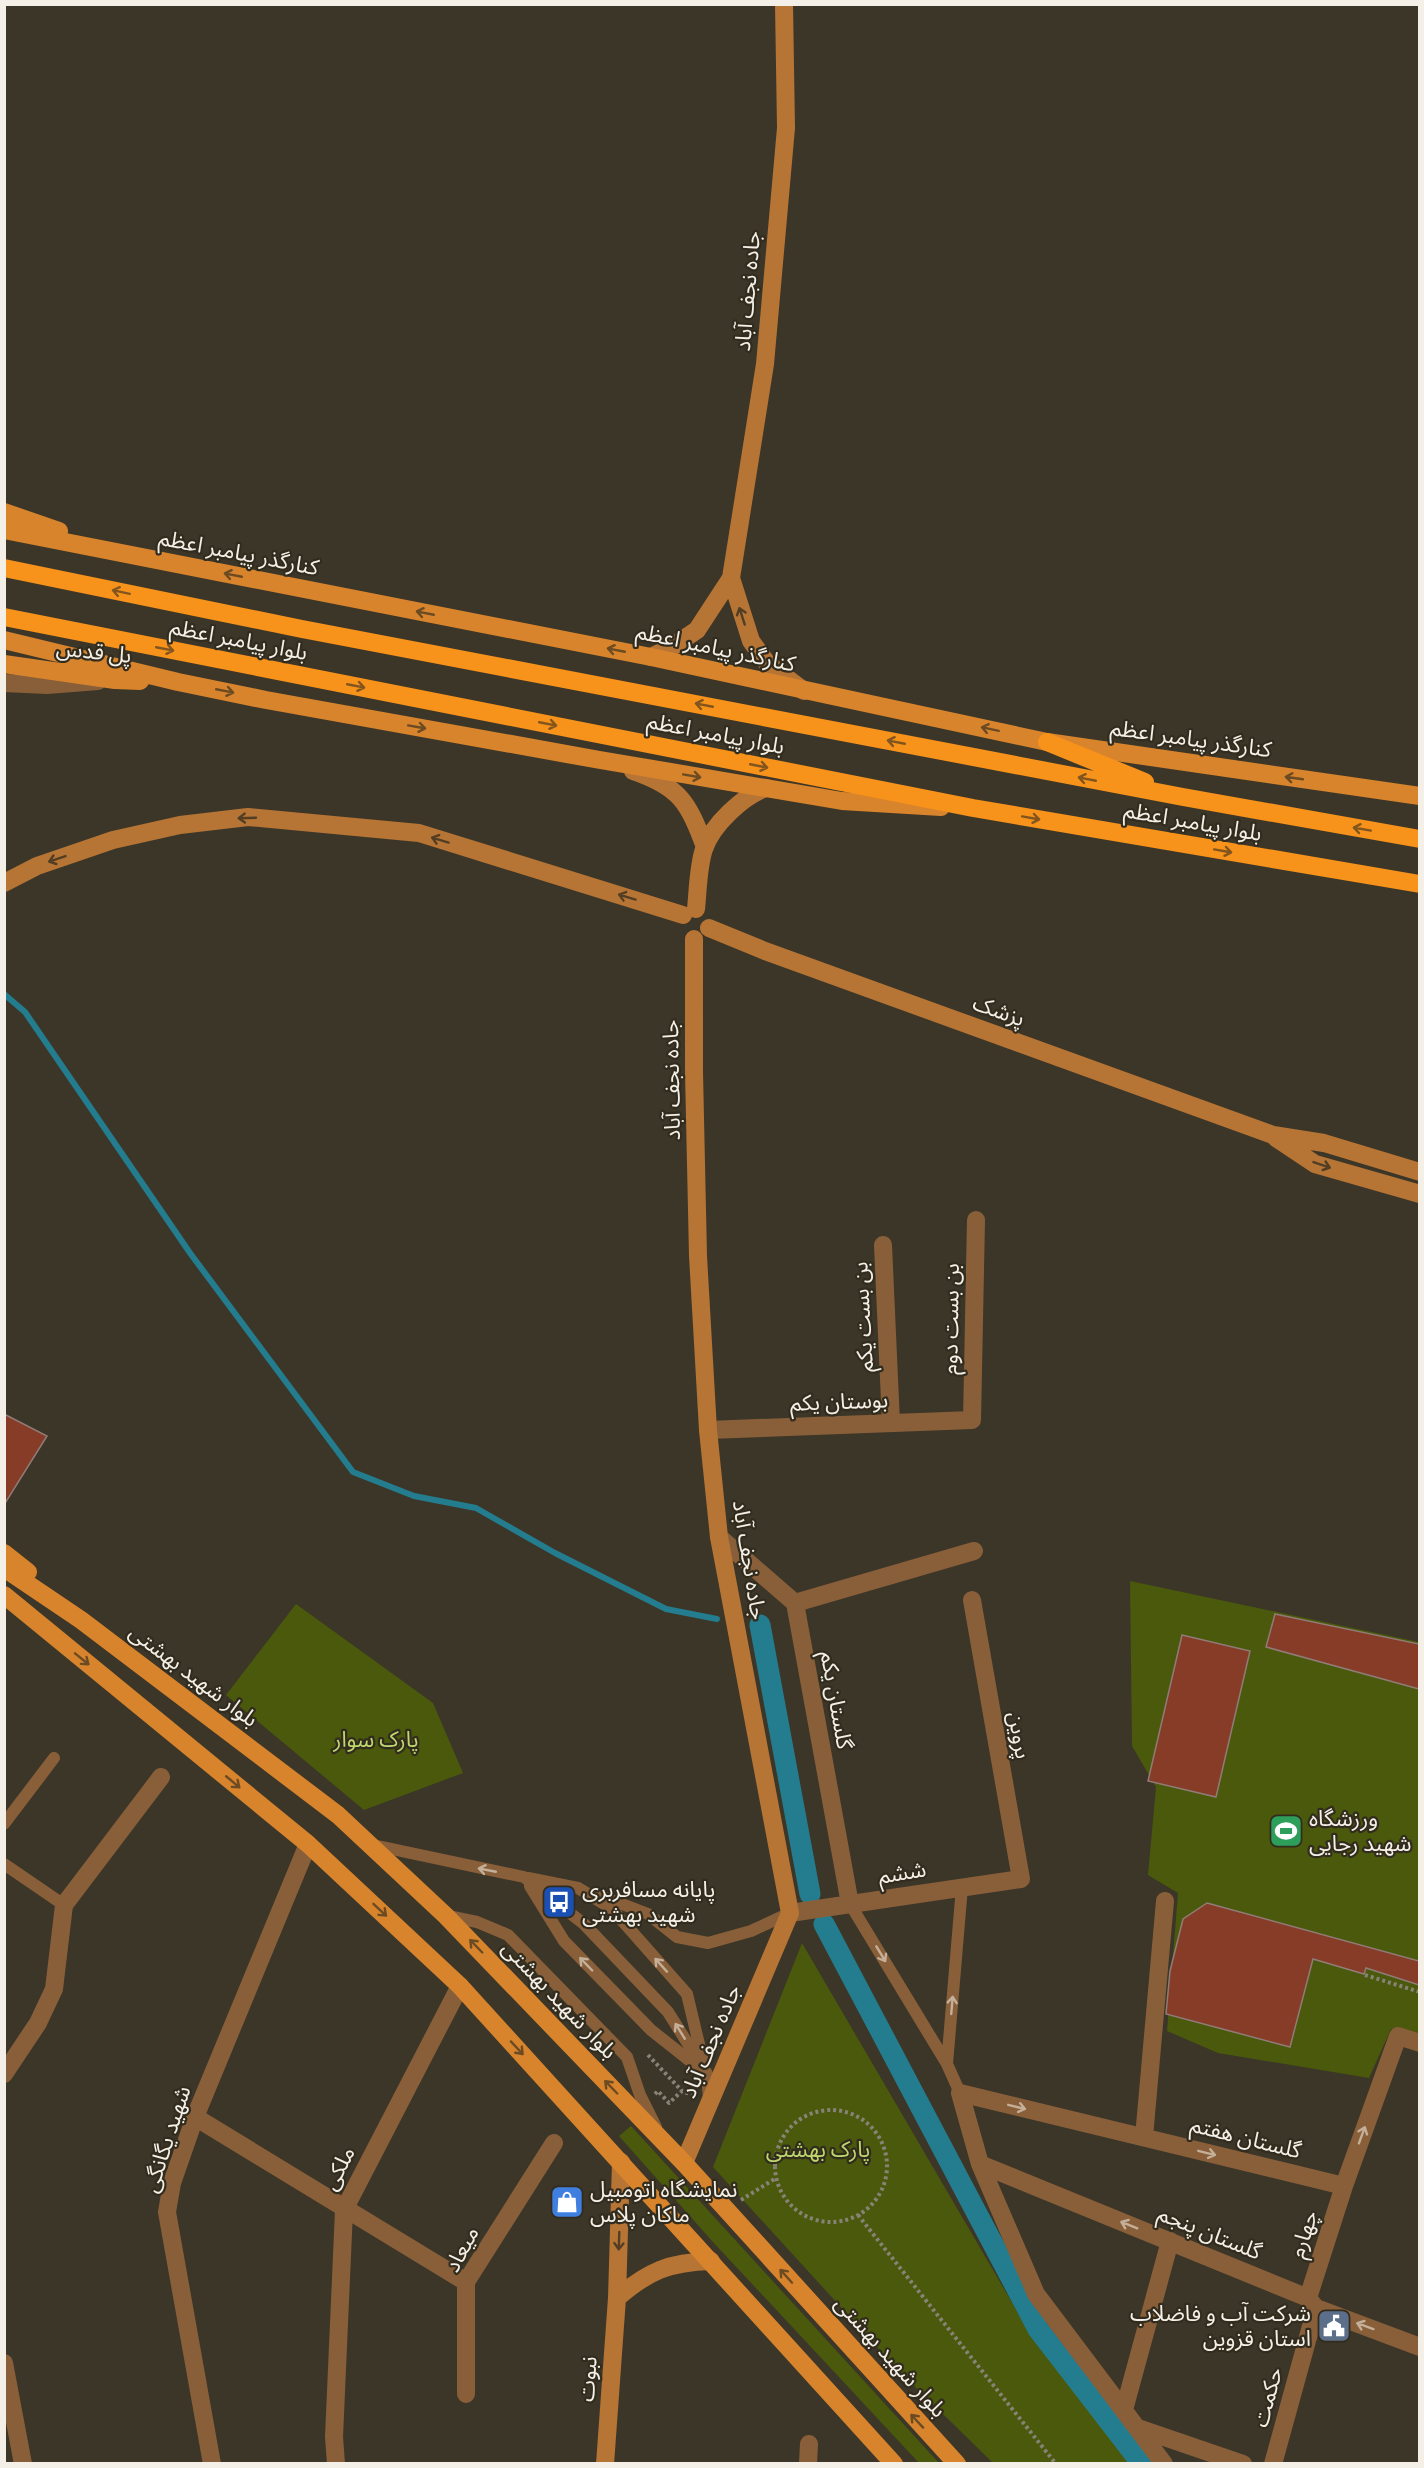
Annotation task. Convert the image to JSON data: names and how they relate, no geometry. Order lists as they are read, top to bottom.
{
  "streets": {
    "highway": ["بلوار پیامبر اعظم"],
    "main road": ["کنارگذر پیامبر اعظم", "پل قدس", "بلوار شهید بهشتی"],
    "street": [
      "جاده نجف آباد",
      "پزشک",
      "بن بست یکم",
      "بن بست دوم",
      "بوستان یکم",
      "گلستان یکم",
      "پروین",
      "ششم",
      "گلستان هفتم",
      "شهید یگانگی",
      "ملکی",
      "گلستان پنجم",
      "چهارم",
      "میعاد",
      "نبوت",
      "حکمت"
    ]
  },
  "crossings": [
    ["جاده نجف آباد", "پزشک"],
    ["جاده نجف آباد", "بوستان یکم"],
    ["جاده نجف آباد", "بلوار شهید بهشتی"],
    ["جاده نجف آباد", "ششم"],
    ["بن بست یکم", "بوستان یکم"],
    ["بن بست دوم", "بوستان یکم"],
    ["گلستان یکم", "ششم"],
    ["پروین", "ششم"],
    ["گلستان هفتم", "چهارم"],
    ["گلستان پنجم", "چهارم"],
    ["گلستان پنجم", "حکمت"],
    ["چهارم", "حکمت"]
  ],
  "one_way": ["گلستان هفتم", "گلستان پنجم", "نبوت"],
  "parks": ["پارک سوار", "پارک بهشتی"],
  "places": {
    "sports": ["ورزشگاه شهید رجایی"],
    "bus stop": ["پایانه مسافربری شهید بهشتی"],
    "shop": ["نمایشگاه اتومبیل ماکان پلاس"],
    "public building": ["شرکت آب و فاضلاب استان قزوین"]
  }
}
